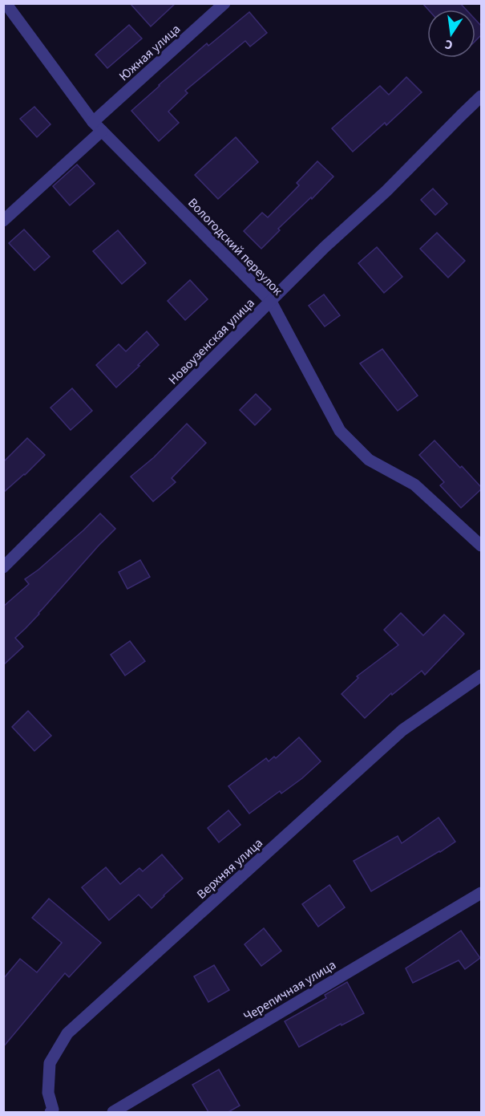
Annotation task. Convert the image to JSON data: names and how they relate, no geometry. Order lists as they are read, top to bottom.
{
  "streets": {
    "street": [
      "Южная улица",
      "Вологодский переулок",
      "Новоузенская улица",
      "Верхняя улица",
      "Черепичная улица"
    ]
  },
  "crossings": [
    ["Южная улица", "Вологодский переулок"],
    ["Вологодский переулок", "Новоузенская улица"]
  ],
  "north": "bottom"
}
